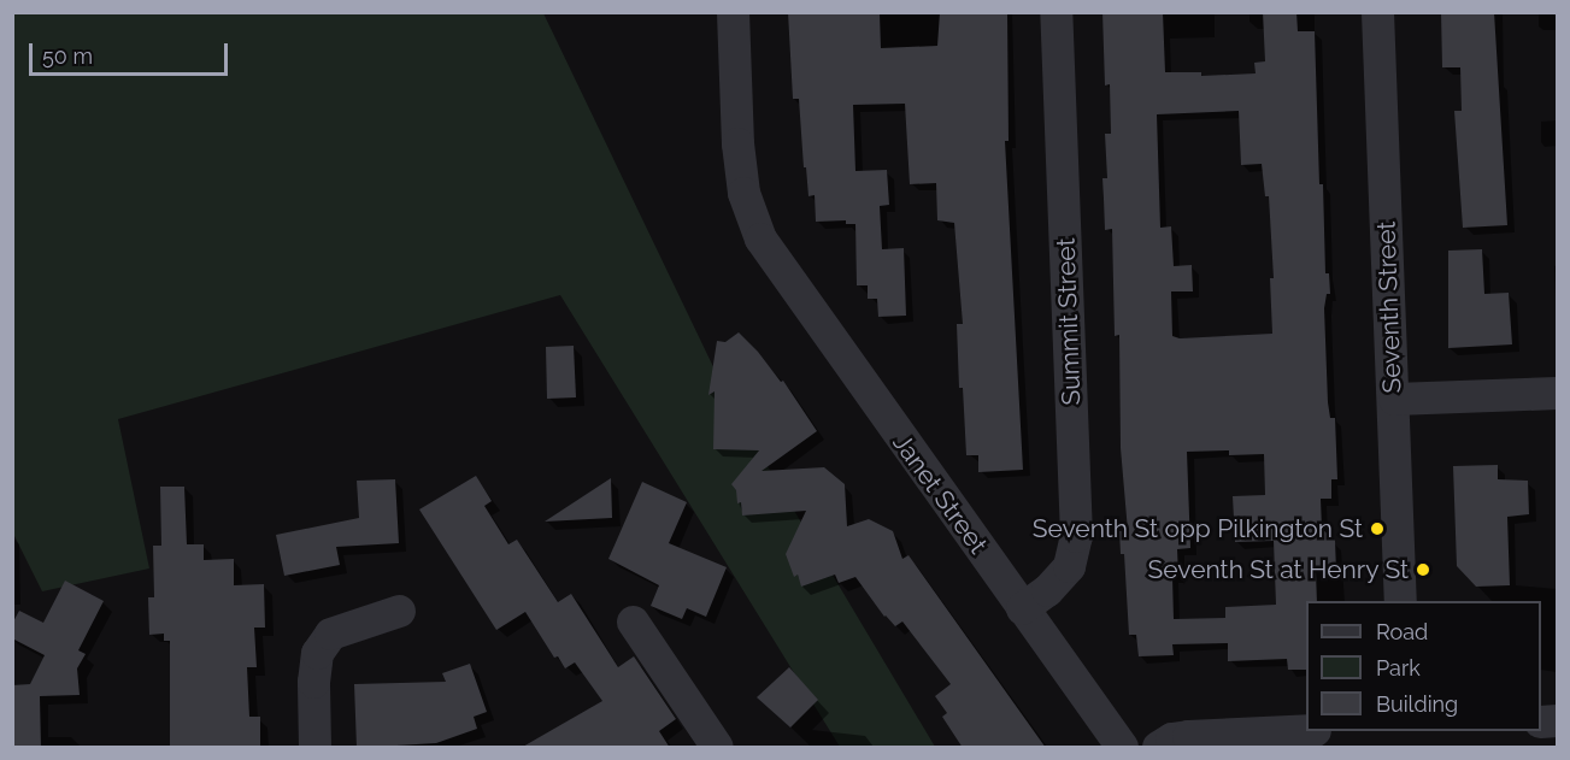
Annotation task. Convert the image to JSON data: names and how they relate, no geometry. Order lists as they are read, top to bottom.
{
  "streets": {
    "street": ["Seventh Street", "Summit Street", "Janet Street"]
  },
  "crossings": [
    ["Summit Street", "Janet Street"]
  ],
  "places": ["Seventh St opp Pilkington St", "Seventh St at Henry St"],
  "legend": ["Road", "Park", "Building"],
  "scale_bar": "50 m"
}
